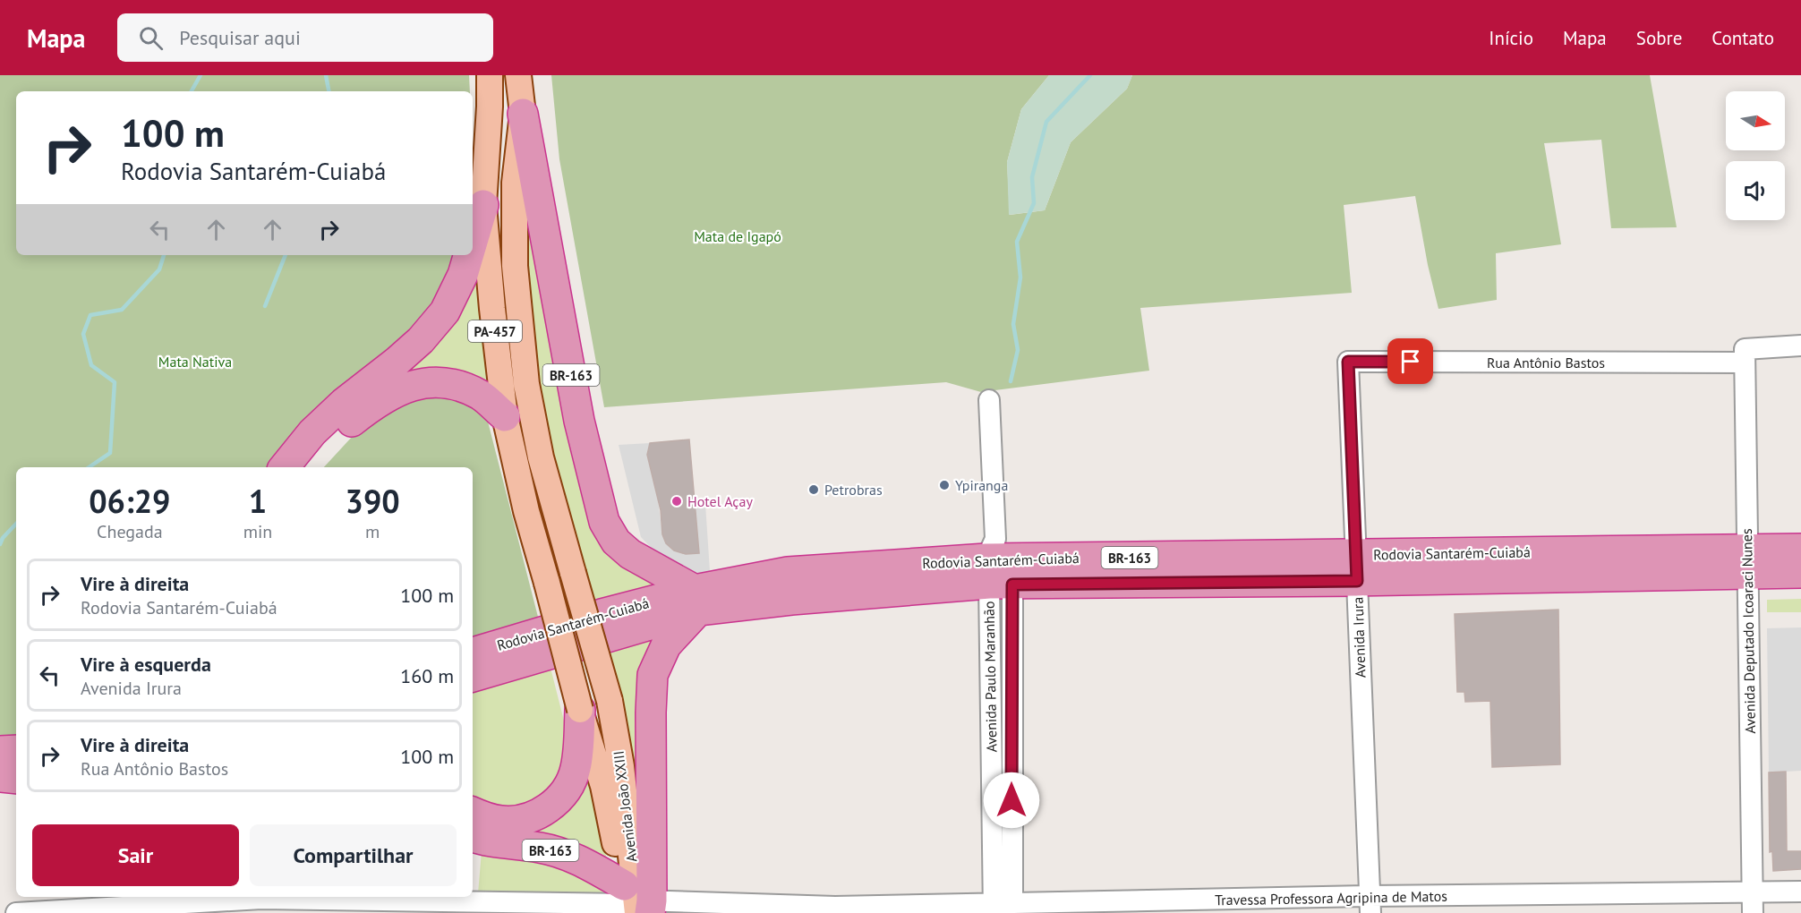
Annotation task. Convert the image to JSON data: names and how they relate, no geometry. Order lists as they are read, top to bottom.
{
  "streets": {
    "highway": ["BR-163", "Rodovia Santarém-Cuiabá"],
    "main road": ["PA-457", "Avenida João XXIII"],
    "street": [
      "Rua Antônio Bastos",
      "Avenida Deputado Icoaraci Nunes",
      "Avenida Irura",
      "Avenida Paulo Maranhão",
      "Travessa Professora Agripina de Matos"
    ]
  },
  "crossings": [
    ["PA-457", "BR-163"],
    ["PA-457", "Avenida João XXIII"],
    ["Rua Antônio Bastos", "Avenida Deputado Icoaraci Nunes"],
    ["Rua Antônio Bastos", "Avenida Irura"],
    ["BR-163", "Rodovia Santarém-Cuiabá"],
    ["BR-163", "Avenida João XXIII"],
    ["BR-163", "Travessa Professora Agripina de Matos"],
    ["Rodovia Santarém-Cuiabá", "Avenida Deputado Icoaraci Nunes"],
    ["Rodovia Santarém-Cuiabá", "Avenida Irura"],
    ["Rodovia Santarém-Cuiabá", "Avenida Paulo Maranhão"],
    ["Avenida Deputado Icoaraci Nunes", "Travessa Professora Agripina de Matos"],
    ["Avenida Irura", "Travessa Professora Agripina de Matos"],
    ["Avenida Paulo Maranhão", "Travessa Professora Agripina de Matos"],
    ["Avenida João XXIII", "Travessa Professora Agripina de Matos"]
  ],
  "parks": ["Mata de Igapó", "Mata Nativa"],
  "places": ["Ypiranga", "Petrobras", "Hotel Açay"],
  "north": "right",
  "page": {
    "header": "Mapa",
    "search": "Pesquisar aqui",
    "nav": [
      "Início",
      "Mapa",
      "Sobre",
      "Contato"
    ],
    "turn": ["100 m", "Rodovia Santarém-Cuiabá"],
    "eta": [
      "06:29",
      "Chegada",
      "1",
      "min",
      "390",
      "m"
    ],
    "list": [
      {
        "name": "Vire à direita",
        "note": "Rodovia Santarém-Cuiabá",
        "value": "100 m"
      },
      {
        "name": "Vire à esquerda",
        "note": "Avenida Irura",
        "value": "160 m"
      },
      {
        "name": "Vire à direita",
        "note": "Rua Antônio Bastos",
        "value": "100 m"
      }
    ],
    "buttons": ["Sair", "Compartilhar"]
  }
}
